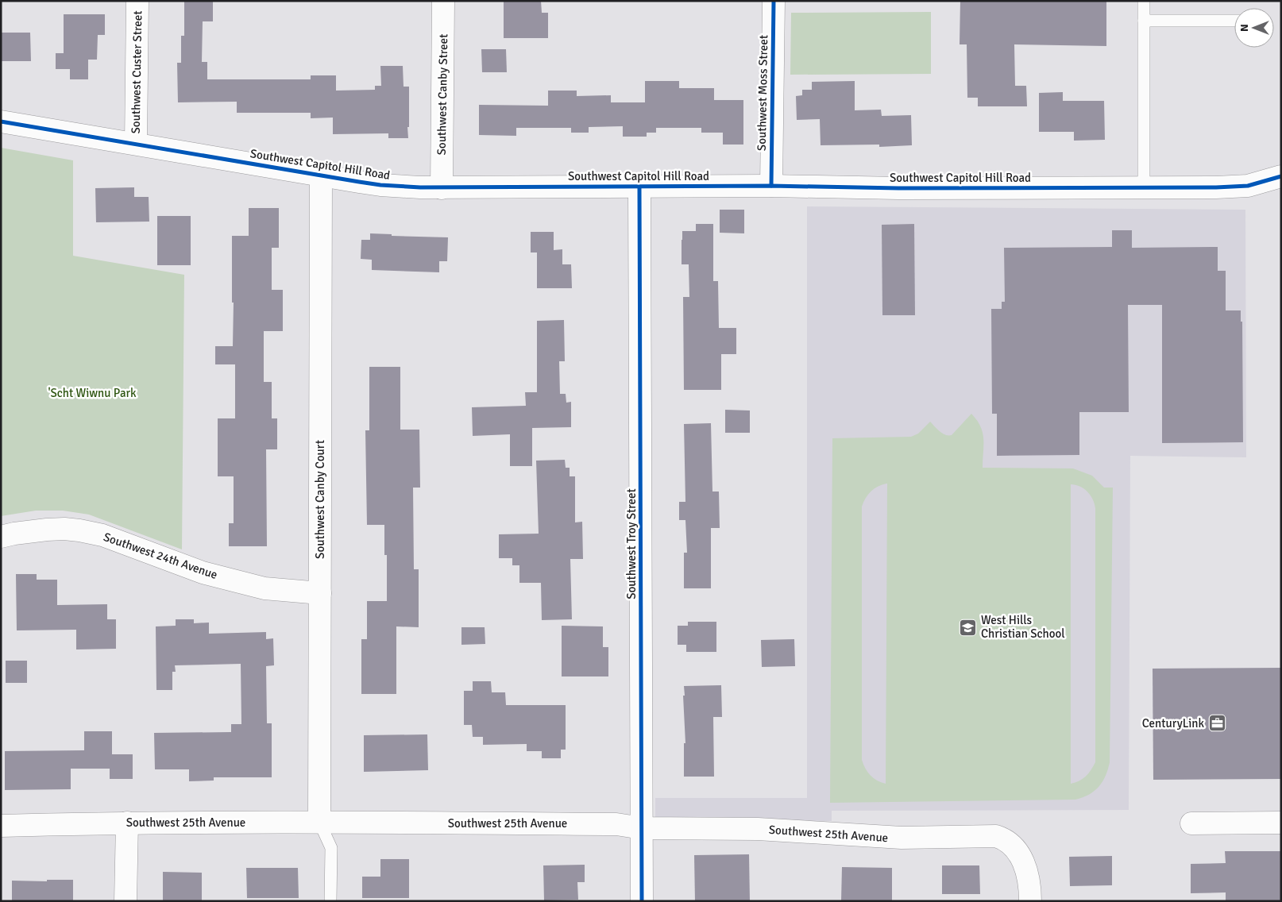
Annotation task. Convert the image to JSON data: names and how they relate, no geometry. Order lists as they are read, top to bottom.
{
  "streets": {
    "street": [
      "Southwest Custer Street",
      "Southwest Moss Street",
      "Southwest Canby Street",
      "Southwest Capitol Hill Road",
      "Southwest Canby Court",
      "Southwest Troy Street",
      "Southwest 24th Avenue",
      "Southwest 25th Avenue"
    ]
  },
  "crossings": [
    ["Southwest Custer Street", "Southwest Capitol Hill Road"],
    ["Southwest Moss Street", "Southwest Capitol Hill Road"],
    ["Southwest Canby Street", "Southwest Capitol Hill Road"],
    ["Southwest Capitol Hill Road", "Southwest Canby Court"],
    ["Southwest Capitol Hill Road", "Southwest Troy Street"],
    ["Southwest Canby Court", "Southwest 24th Avenue"],
    ["Southwest Canby Court", "Southwest 25th Avenue"],
    ["Southwest Troy Street", "Southwest 25th Avenue"]
  ],
  "parks": ["'Scht Wiwnu Park"],
  "places": {
    "school or university": ["West Hills Christian School"],
    "office": ["CenturyLink"]
  },
  "north": "left"
}
